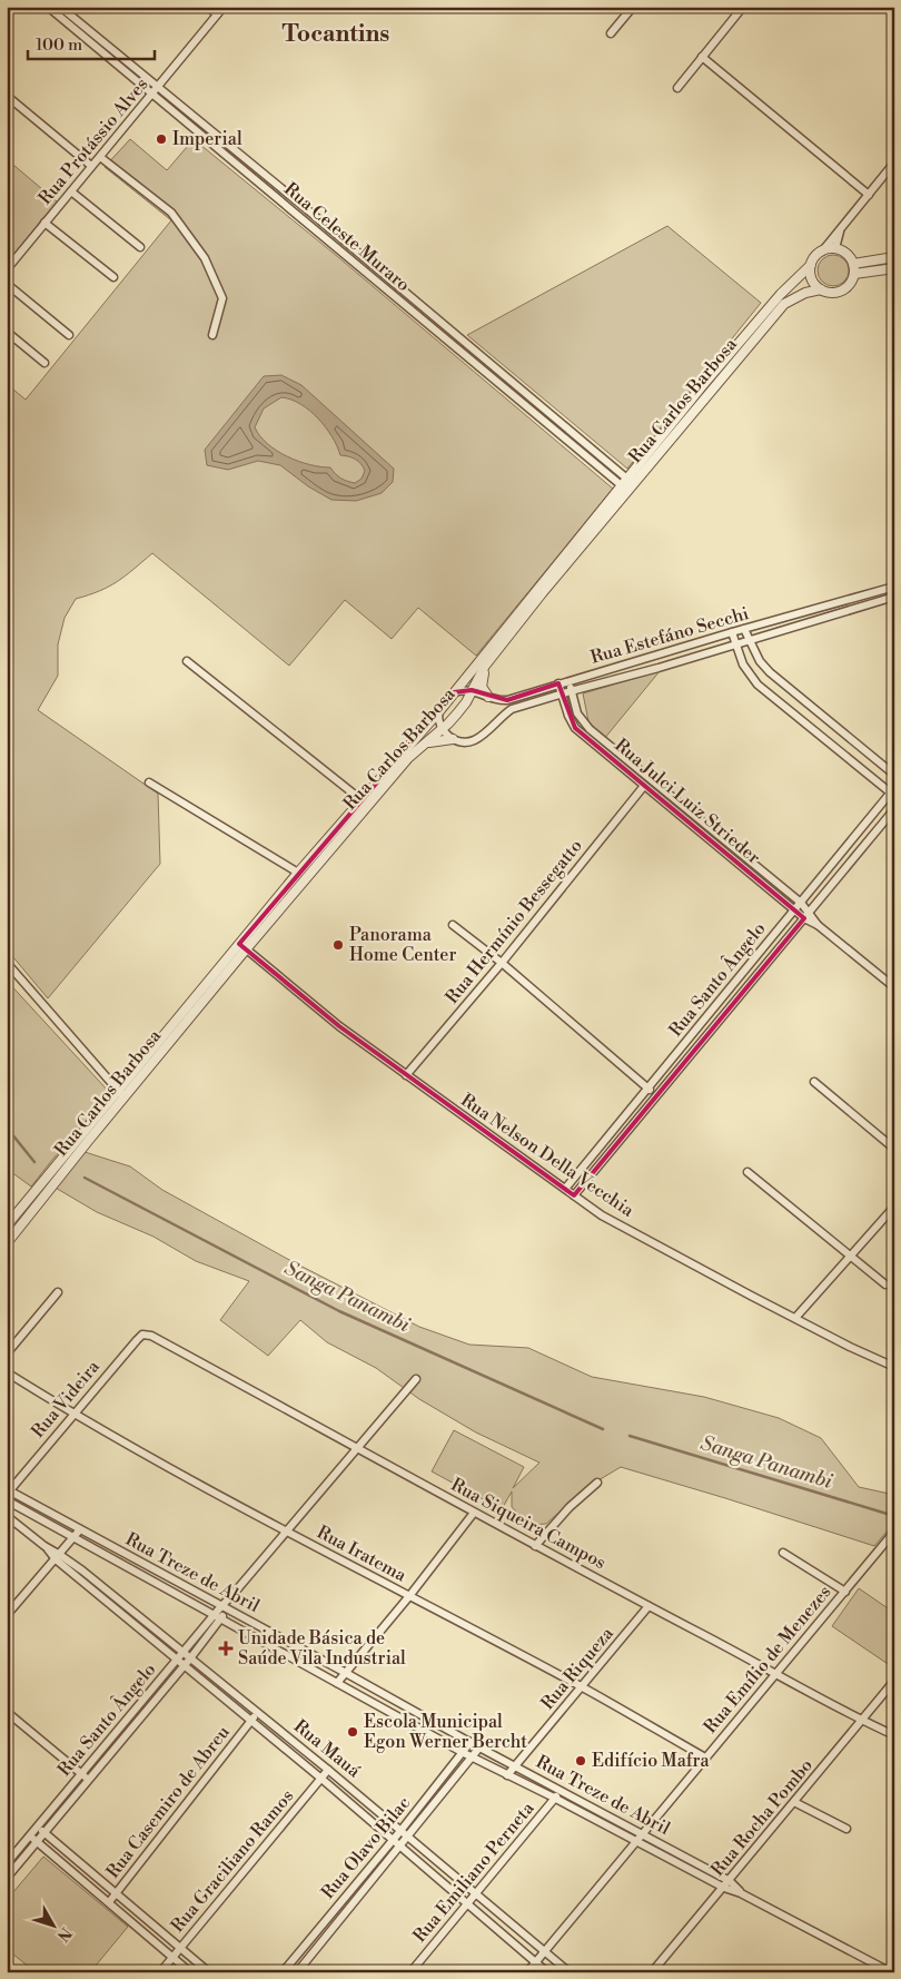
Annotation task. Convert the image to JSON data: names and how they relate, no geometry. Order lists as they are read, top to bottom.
{
  "streets": {
    "street": [
      "Rua Protássio Alves",
      "Rua Celeste Muraro",
      "Rua Carlos Barbosa",
      "Rua Estefáno Secchi",
      "Rua Julci Luiz Strieder",
      "Rua Hermínio Bessegatto",
      "Rua Santo Ângelo",
      "Rua Nelson Della Vecchia",
      "Rua Videira",
      "Rua Siqueira Campos",
      "Rua Iratema",
      "Rua Treze de Abril",
      "Rua Emílio de Menezes",
      "Rua Riqueza",
      "Rua Mauá",
      "Rua Casemiro de Abreu",
      "Rua Rocha Pombo",
      "Rua Olavo Bilac",
      "Rua Graciliano Ramos",
      "Rua Emiliano Perneta"
    ]
  },
  "crossings": [
    ["Rua Protássio Alves", "Rua Celeste Muraro"],
    ["Rua Celeste Muraro", "Rua Carlos Barbosa"],
    ["Rua Carlos Barbosa", "Rua Estefáno Secchi"],
    ["Rua Carlos Barbosa", "Rua Nelson Della Vecchia"],
    ["Rua Estefáno Secchi", "Rua Julci Luiz Strieder"],
    ["Rua Julci Luiz Strieder", "Rua Hermínio Bessegatto"],
    ["Rua Julci Luiz Strieder", "Rua Santo Ângelo"],
    ["Rua Hermínio Bessegatto", "Rua Nelson Della Vecchia"],
    ["Rua Santo Ângelo", "Rua Nelson Della Vecchia"],
    ["Rua Santo Ângelo", "Rua Siqueira Campos"],
    ["Rua Santo Ângelo", "Rua Iratema"],
    ["Rua Santo Ângelo", "Rua Treze de Abril"],
    ["Rua Santo Ângelo", "Rua Mauá"],
    ["Rua Videira", "Rua Siqueira Campos"],
    ["Rua Videira", "Rua Iratema"],
    ["Rua Videira", "Rua Treze de Abril"],
    ["Rua Siqueira Campos", "Rua Emílio de Menezes"],
    ["Rua Siqueira Campos", "Rua Riqueza"],
    ["Rua Siqueira Campos", "Rua Rocha Pombo"],
    ["Rua Iratema", "Rua Emílio de Menezes"],
    ["Rua Iratema", "Rua Riqueza"],
    ["Rua Treze de Abril", "Rua Emílio de Menezes"],
    ["Rua Treze de Abril", "Rua Riqueza"],
    ["Rua Treze de Abril", "Rua Rocha Pombo"],
    ["Rua Treze de Abril", "Rua Olavo Bilac"],
    ["Rua Treze de Abril", "Rua Emiliano Perneta"],
    ["Rua Emílio de Menezes", "Rua Mauá"],
    ["Rua Mauá", "Rua Casemiro de Abreu"],
    ["Rua Mauá", "Rua Olavo Bilac"],
    ["Rua Mauá", "Rua Graciliano Ramos"],
    ["Rua Mauá", "Rua Emiliano Perneta"]
  ],
  "districts": ["Tocantins"],
  "water": ["Sanga Panambi"],
  "places": {
    "other": [
      "Imperial",
      "Panorama Home Center",
      "Escola Municipal Egon Werner Bercht",
      "Edifício Mafra"
    ],
    "health": ["Unidade Básica de Saúde Vila Industrial"]
  },
  "scale_bar": "100 m",
  "north": "bottom right"
}
